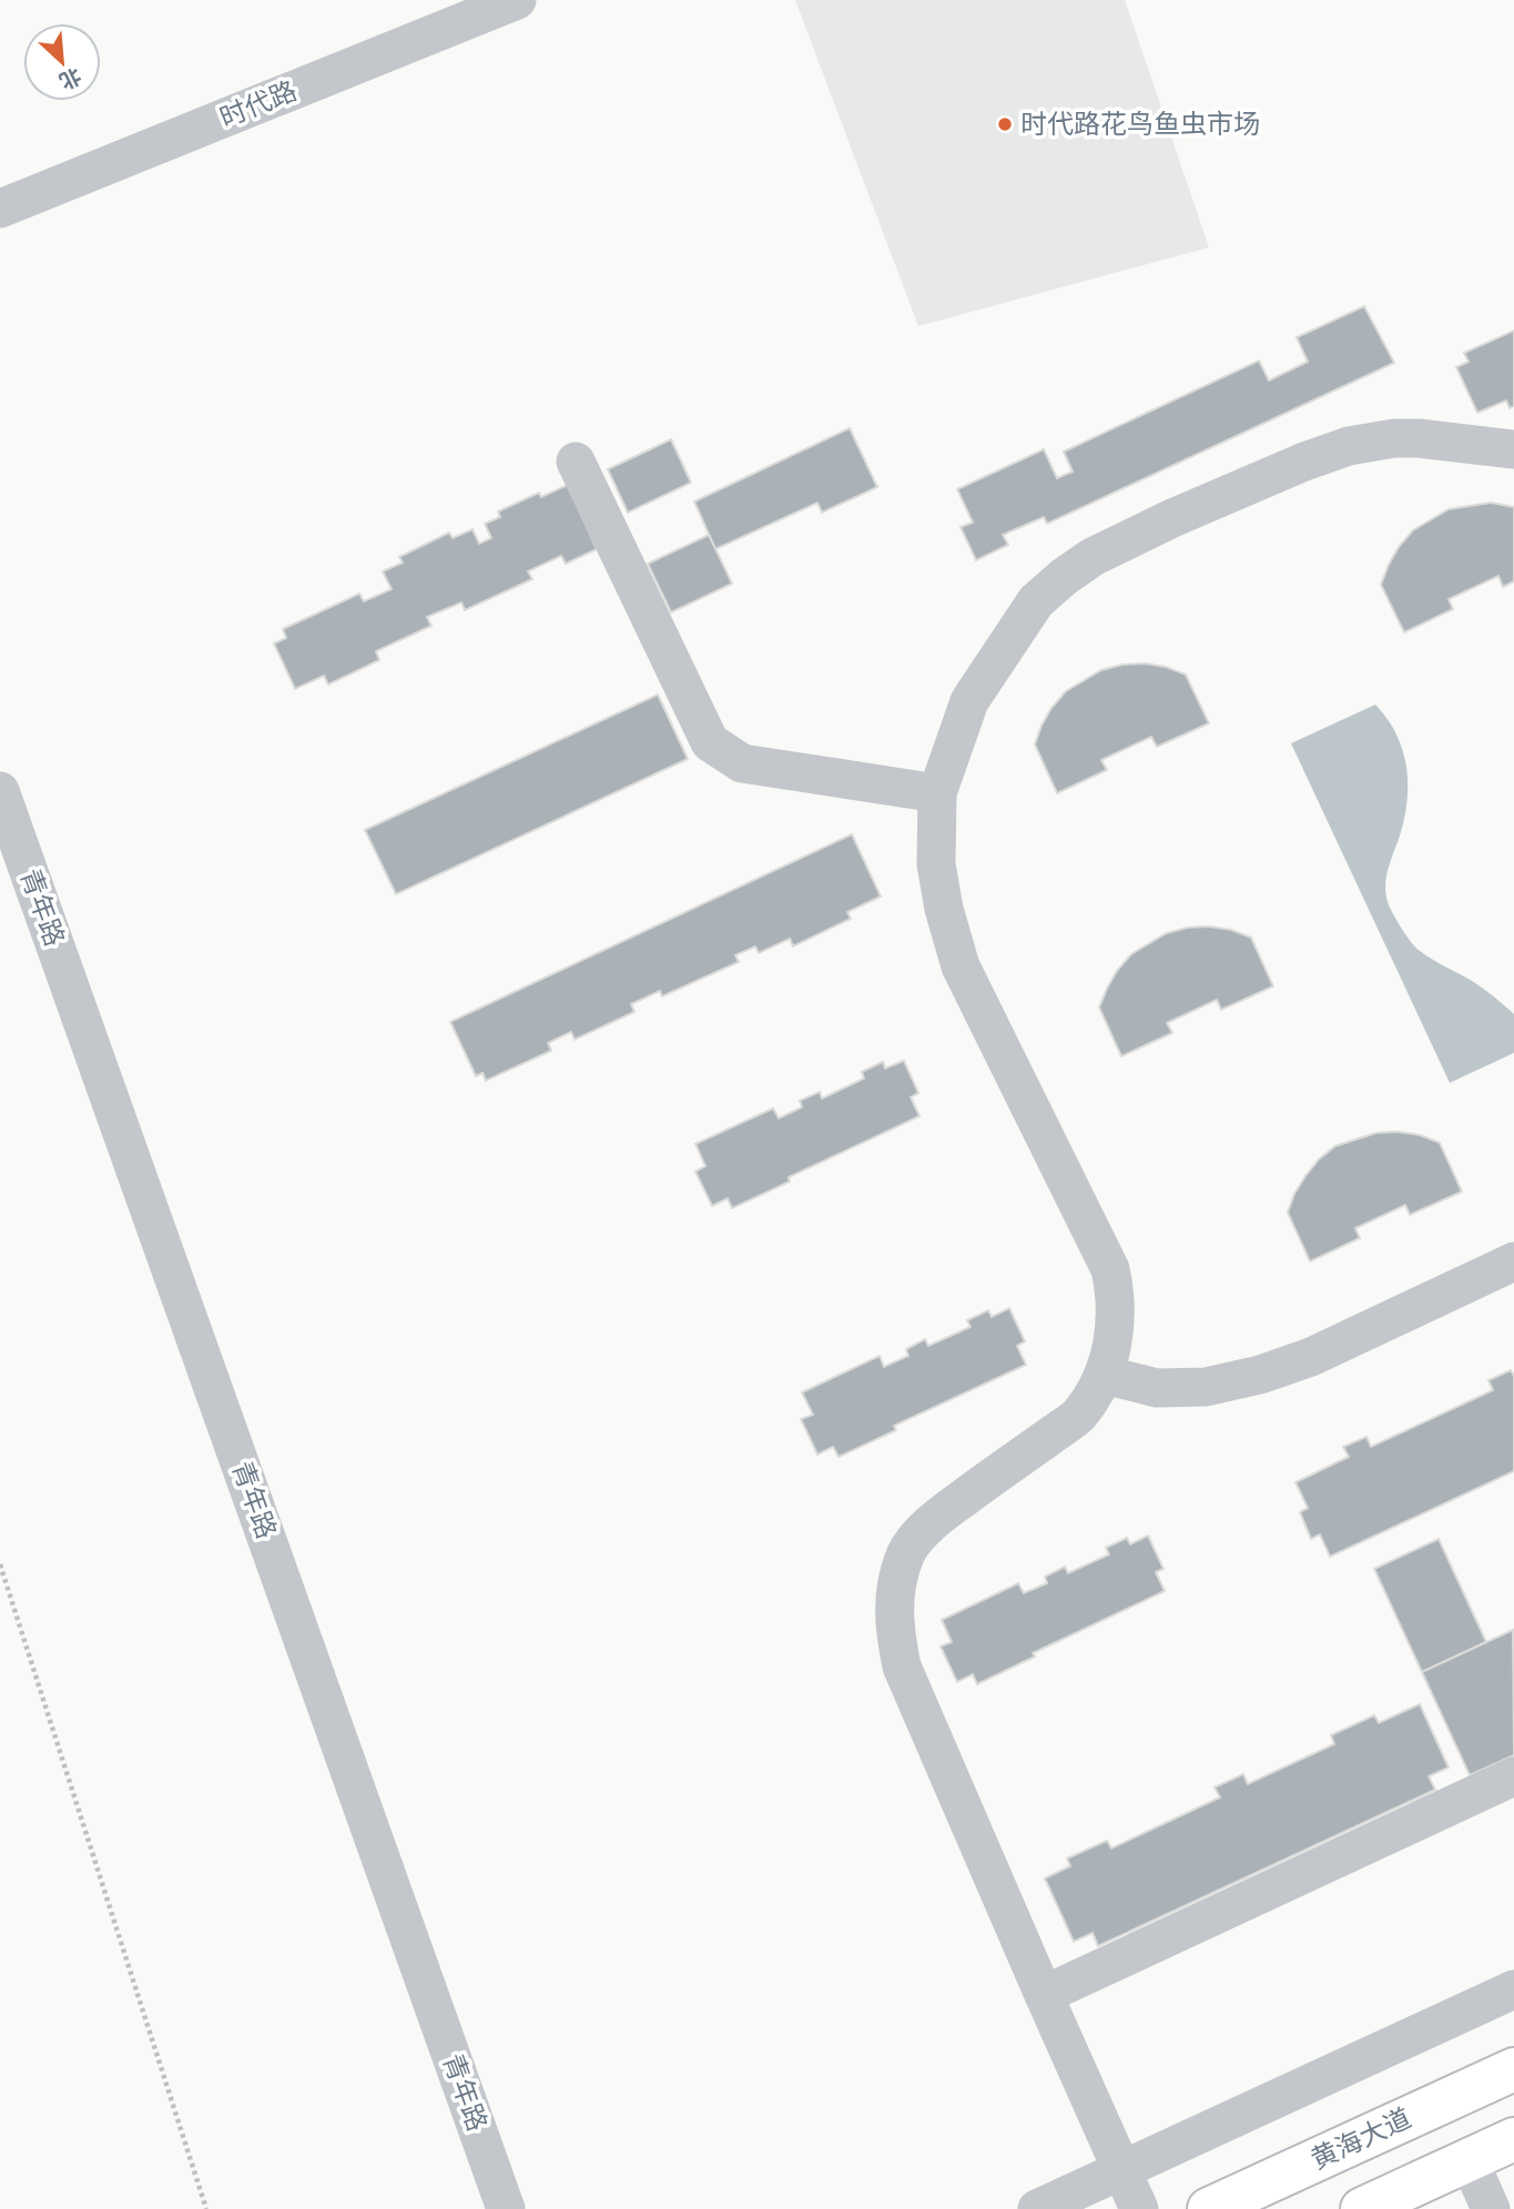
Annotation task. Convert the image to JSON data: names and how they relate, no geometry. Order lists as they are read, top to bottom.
{
  "streets": {
    "main road": ["黄海大道"],
    "street": ["时代路", "青年路"]
  },
  "places": ["时代路花鸟鱼虫市场"],
  "north": "bottom right"
}
